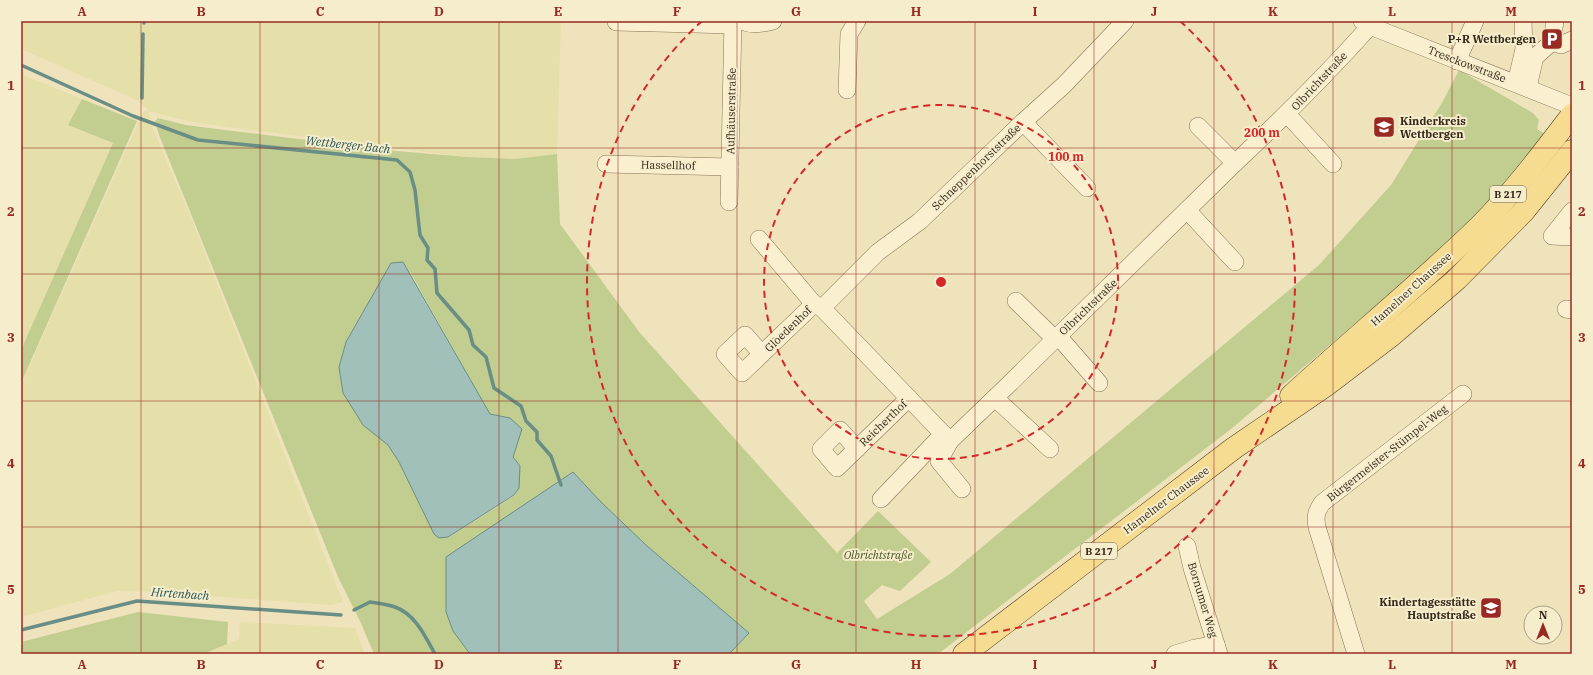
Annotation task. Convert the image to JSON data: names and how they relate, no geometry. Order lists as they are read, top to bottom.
{
  "streets": {
    "main road": ["B 217", "Hamelner Chaussee"],
    "street": [
      "Tresckowstraße",
      "Olbrichtstraße",
      "Aufhäuserstraße",
      "Hassellhof",
      "Schneppenhorststraße",
      "Gloedenhof",
      "Reicherthof",
      "Bürgermeister-Stümpel-Weg",
      "Bornumer Weg"
    ]
  },
  "crossings": [
    ["Tresckowstraße", "Olbrichtstraße"],
    ["Aufhäuserstraße", "Hassellhof"],
    ["Schneppenhorststraße", "Gloedenhof"]
  ],
  "water": ["Wettberger Bach", "Hirtenbach"],
  "parks": ["Olbrichtstraße"],
  "places": {
    "parking": ["P+R Wettbergen"],
    "school or university": ["Kinderkreis Wettbergen", "Kindertagesstätte Hauptstraße"]
  },
  "north": "top",
  "grid": {
    "columns": [
      "A",
      "B",
      "C",
      "D",
      "E",
      "F",
      "G",
      "H",
      "I",
      "J",
      "K",
      "L",
      "M"
    ],
    "rows": [
      "1",
      "2",
      "3",
      "4",
      "5"
    ]
  },
  "rings": ["200 m", "100 m"]
}
